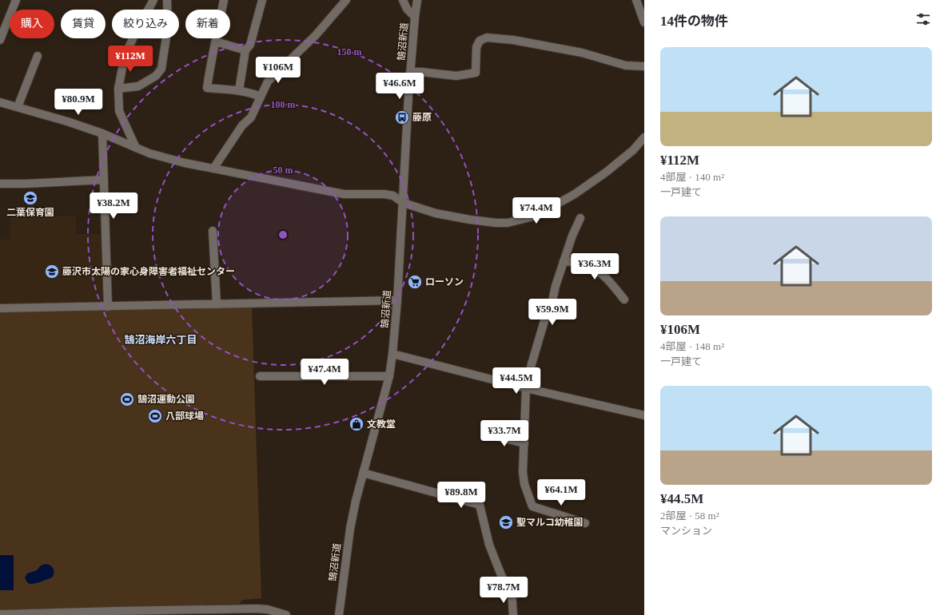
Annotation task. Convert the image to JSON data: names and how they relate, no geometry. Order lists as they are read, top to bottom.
{
  "streets": {
    "street": ["鵠沼新道"]
  },
  "districts": ["鵠沼海岸六丁目"],
  "places": {
    "bus stop": ["藤原"],
    "school or university": ["二葉保育園", "藤沢市太陽の家心身障害者福祉センター", "聖マルコ幼稚園"],
    "supermarket": ["ローソン"],
    "sports": ["鵠沼運動公園", "八部球場"],
    "shop": ["文教堂"]
  },
  "page": {
    "heading": "14件の物件",
    "chip": [
      "購入",
      "賃貸",
      "絞り込み",
      "新着"
    ],
    "list": [
      {
        "name": "¥112M",
        "note": "4部屋 · 140 m² · 一戸建て"
      },
      {
        "name": "¥106M",
        "note": "4部屋 · 148 m² · 一戸建て"
      },
      {
        "name": "¥44.5M",
        "note": "2部屋 · 58 m² · マンション"
      }
    ],
    "price": [
      "¥112M",
      "¥106M",
      "¥46.6M",
      "¥80.9M",
      "¥38.2M",
      "¥74.4M",
      "¥36.3M",
      "¥59.9M",
      "¥47.4M",
      "¥44.5M",
      "¥33.7M",
      "¥64.1M",
      "¥89.8M",
      "¥78.7M"
    ]
  },
  "rings": ["150 m", "100 m", "50 m"]
}
